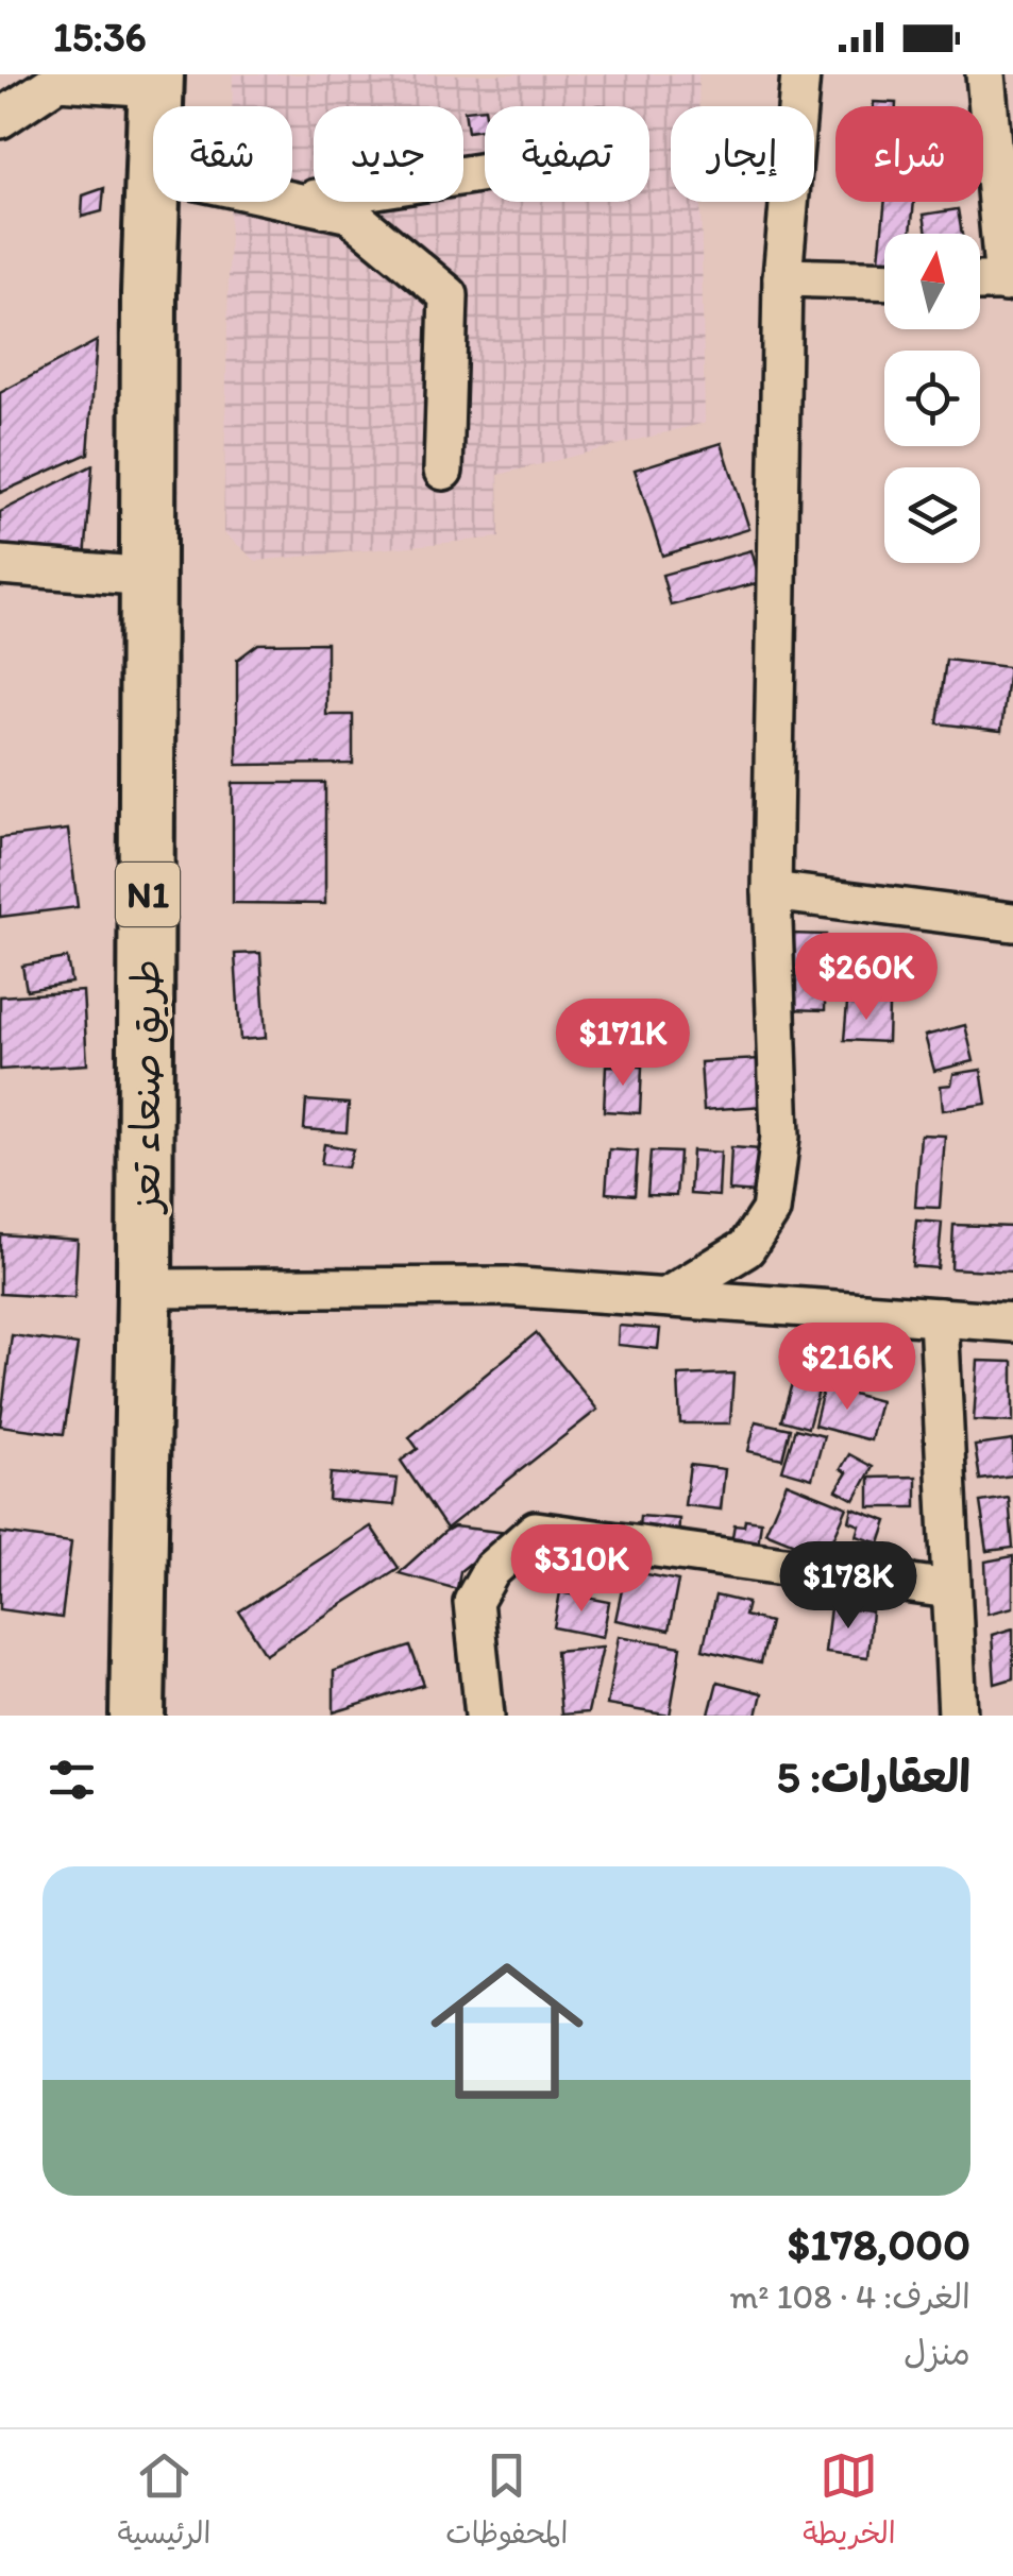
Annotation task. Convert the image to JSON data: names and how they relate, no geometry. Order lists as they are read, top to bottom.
{
  "streets": {
    "highway": ["N1", "طريق صنعاء تعز"]
  },
  "north": "top",
  "page": {
    "status": "15:36",
    "chip": [
      "شراء",
      "إيجار",
      "تصفية",
      "جديد",
      "شقة"
    ],
    "price": [
      "$260K",
      "$171K",
      "$216K",
      "$310K",
      "$178K"
    ],
    "heading": "العقارات: 5",
    "list": [
      {
        "name": "$178,000",
        "note": "الغرف: 4 · 108 m² · منزل"
      }
    ],
    "tabs": ["الخريطة", "المحفوظات", "الرئيسية"]
  }
}
